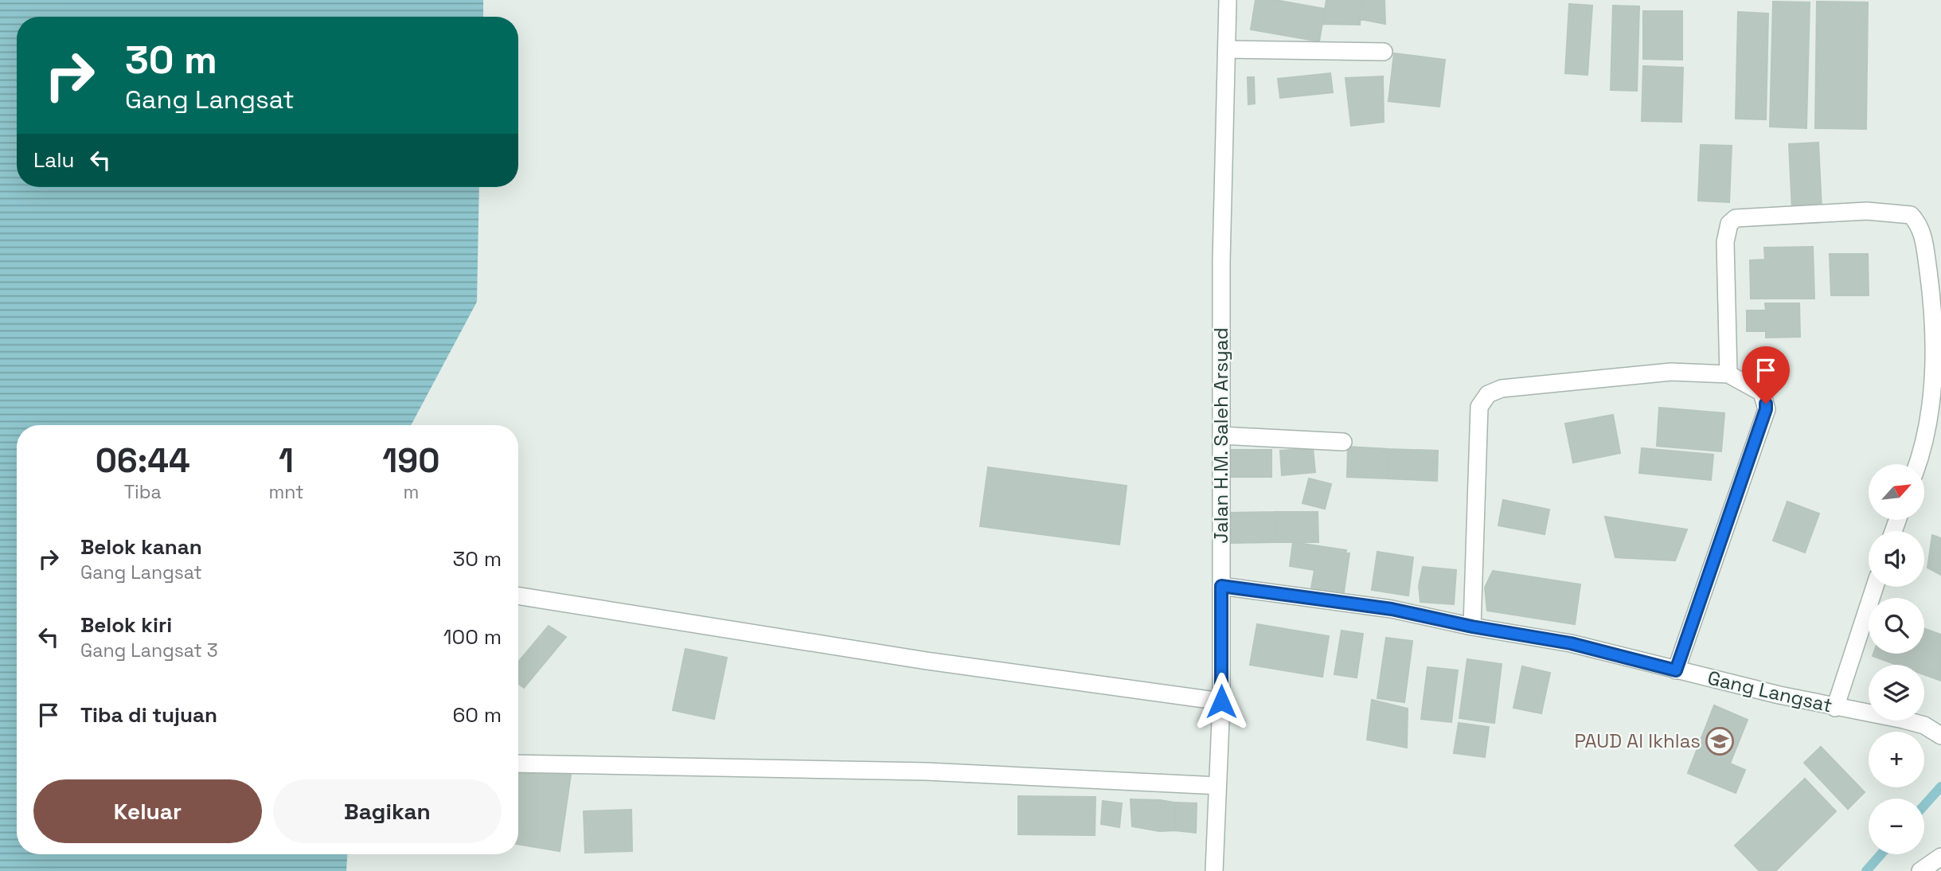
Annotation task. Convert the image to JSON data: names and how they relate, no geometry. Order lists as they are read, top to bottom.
{
  "streets": {
    "street": ["Jalan H.M. Saleh Arsyad", "Gang Langsat"]
  },
  "crossings": [
    ["Jalan H.M. Saleh Arsyad", "Gang Langsat"]
  ],
  "places": {
    "school or university": ["PAUD Al Ikhlas"]
  },
  "north": "top right",
  "page": {
    "turn": ["30 m", "Gang Langsat"],
    "then": "Lalu",
    "eta": [
      "06:44",
      "Tiba",
      "1",
      "mnt",
      "190",
      "m"
    ],
    "map_buttons": ["+", "−"],
    "list": [
      {
        "name": "Belok kanan",
        "note": "Gang Langsat",
        "value": "30 m"
      },
      {
        "name": "Belok kiri",
        "note": "Gang Langsat 3",
        "value": "100 m"
      },
      {
        "name": "Tiba di tujuan",
        "value": "60 m"
      }
    ],
    "buttons": ["Keluar", "Bagikan"]
  }
}
